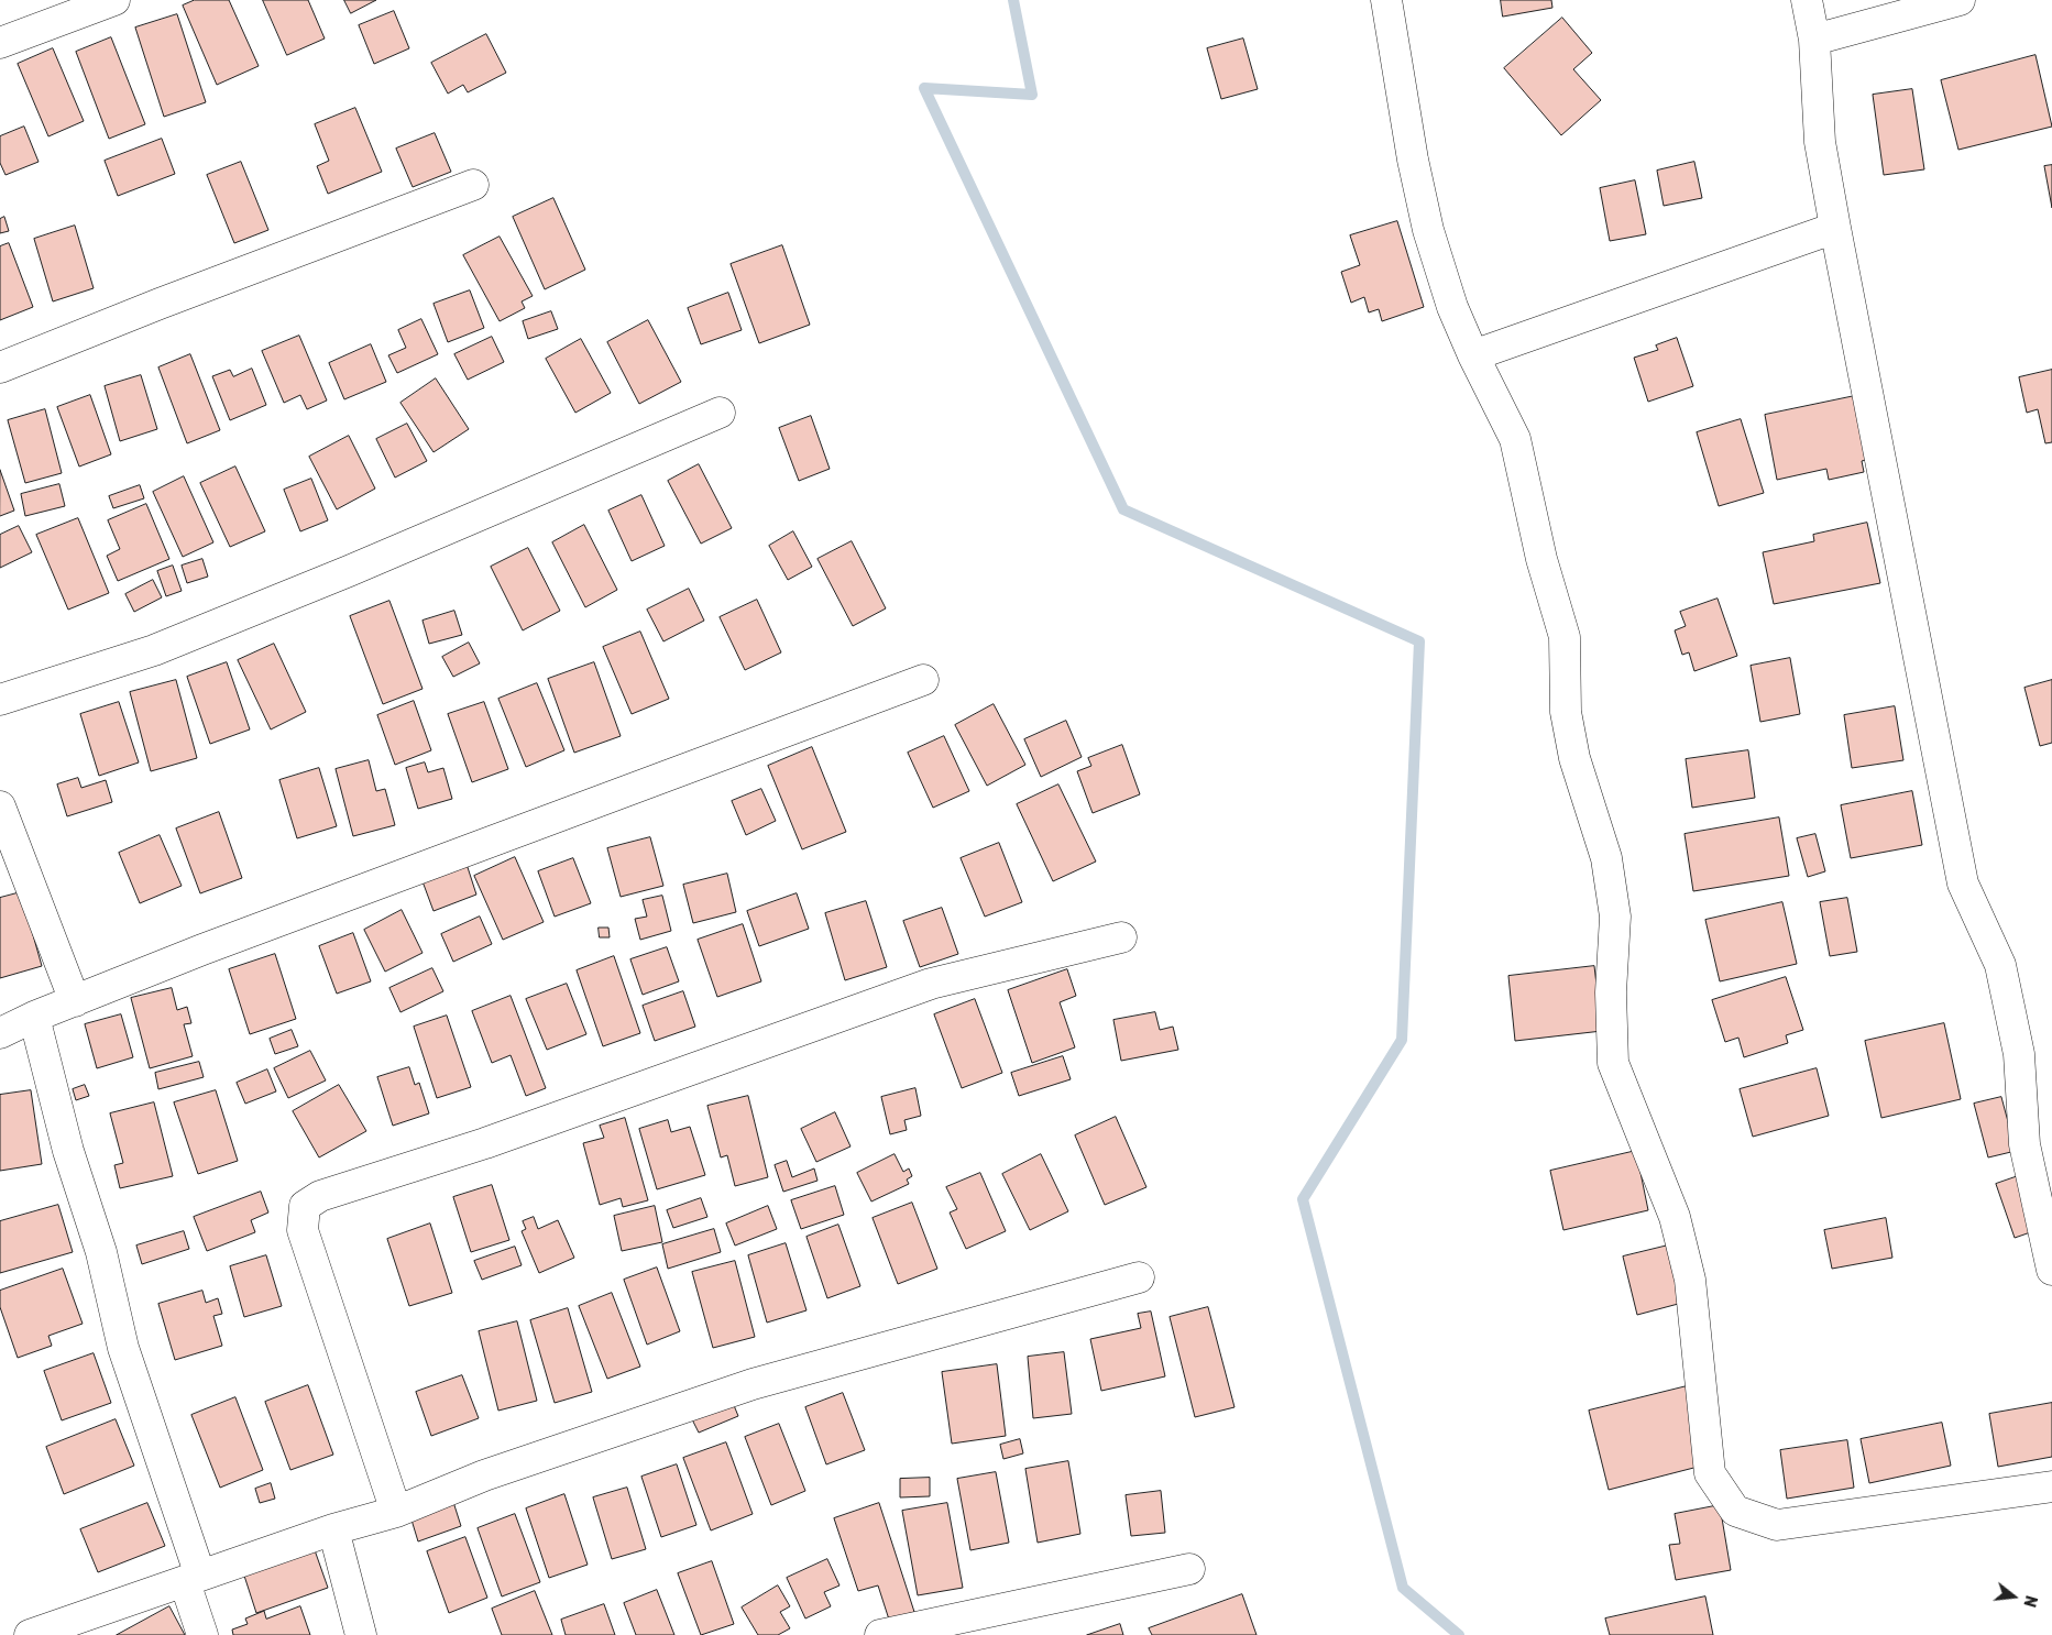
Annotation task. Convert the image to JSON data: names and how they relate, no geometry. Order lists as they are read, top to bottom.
{
  "north": "right"
}
